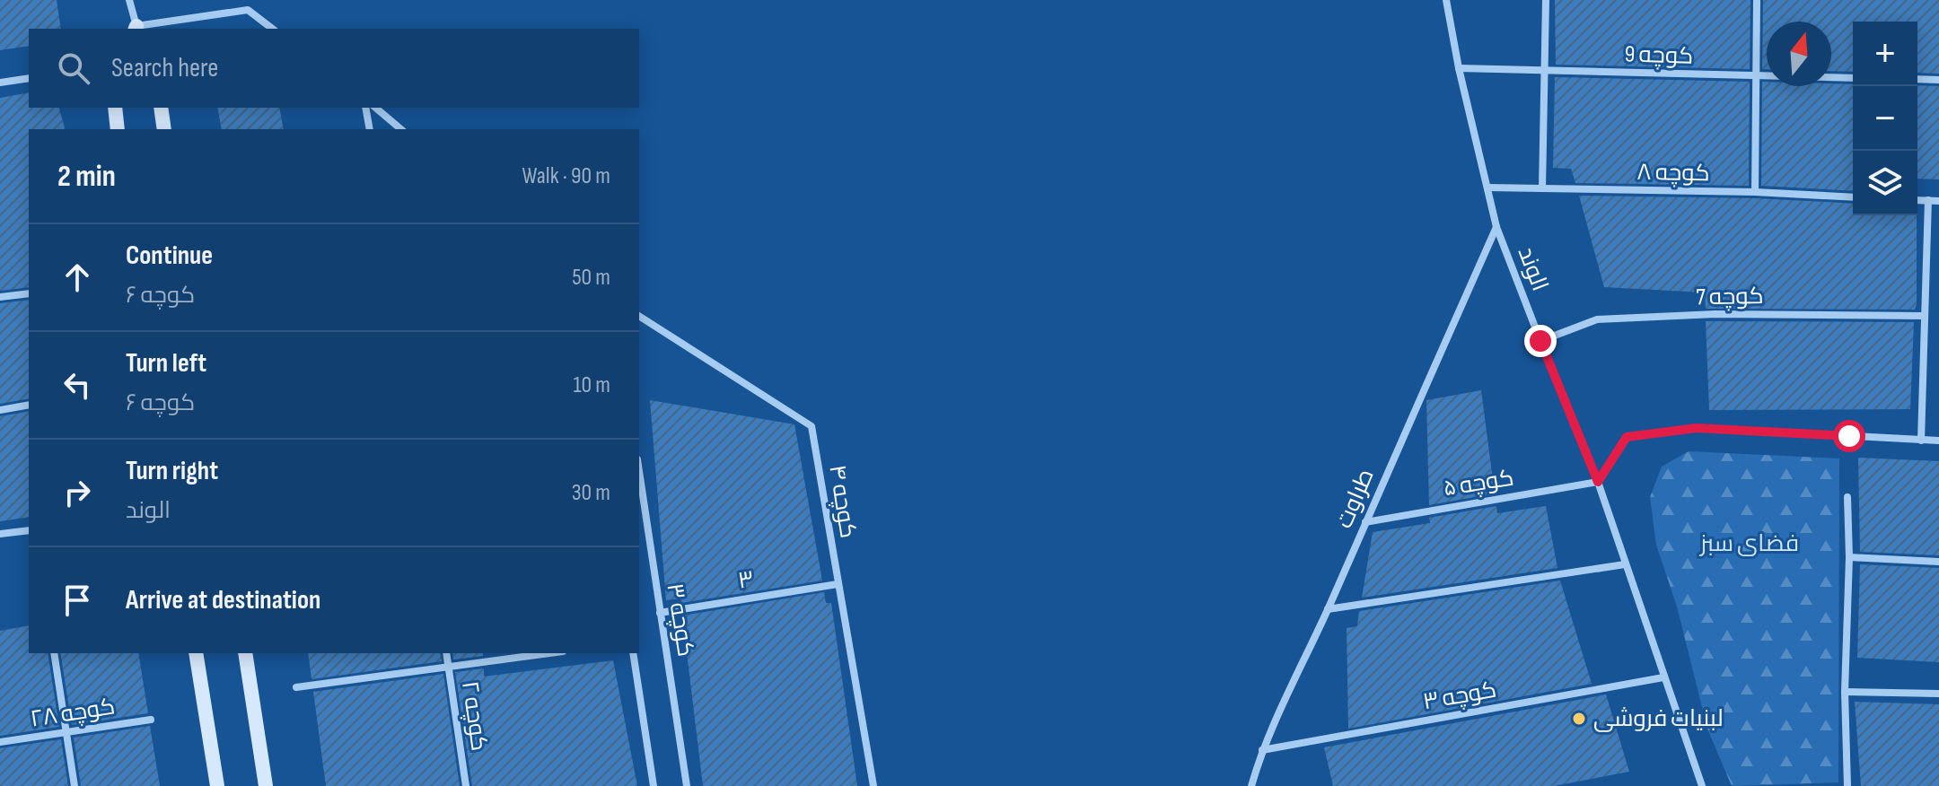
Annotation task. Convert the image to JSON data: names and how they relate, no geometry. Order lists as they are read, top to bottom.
{
  "streets": {
    "street": [
      "کوچه 9",
      "کوچه ۸",
      "الوند",
      "کوچه 7",
      "کوچه ۵",
      "طراوت",
      "کوچه ۴",
      "۳",
      "کوچه ۳",
      "کوچه ۲۸",
      "کوچه ۲"
    ]
  },
  "crossings": [
    ["کوچه 9", "الوند"],
    ["کوچه ۸", "الوند"],
    ["الوند", "کوچه 7"],
    ["الوند", "کوچه ۵"],
    ["الوند", "طراوت"],
    ["الوند", "کوچه ۳"],
    ["کوچه ۵", "طراوت"],
    ["طراوت", "کوچه ۳"],
    ["کوچه ۴", "۳"],
    ["۳", "کوچه ۳"]
  ],
  "parks": ["فضای سبز"],
  "places": ["لبنیات فروشی"],
  "north": "top",
  "page": {
    "map_buttons": ["+", "−"],
    "search": "Search here",
    "heading": ["2 min", "Walk · 90 m"],
    "list": [
      ["Continue", "کوچه ۶", "50 m"],
      ["Turn left", "کوچه ۶", "10 m"],
      ["Turn right", "الوند", "30 m"],
      "Arrive at destination"
    ]
  }
}
